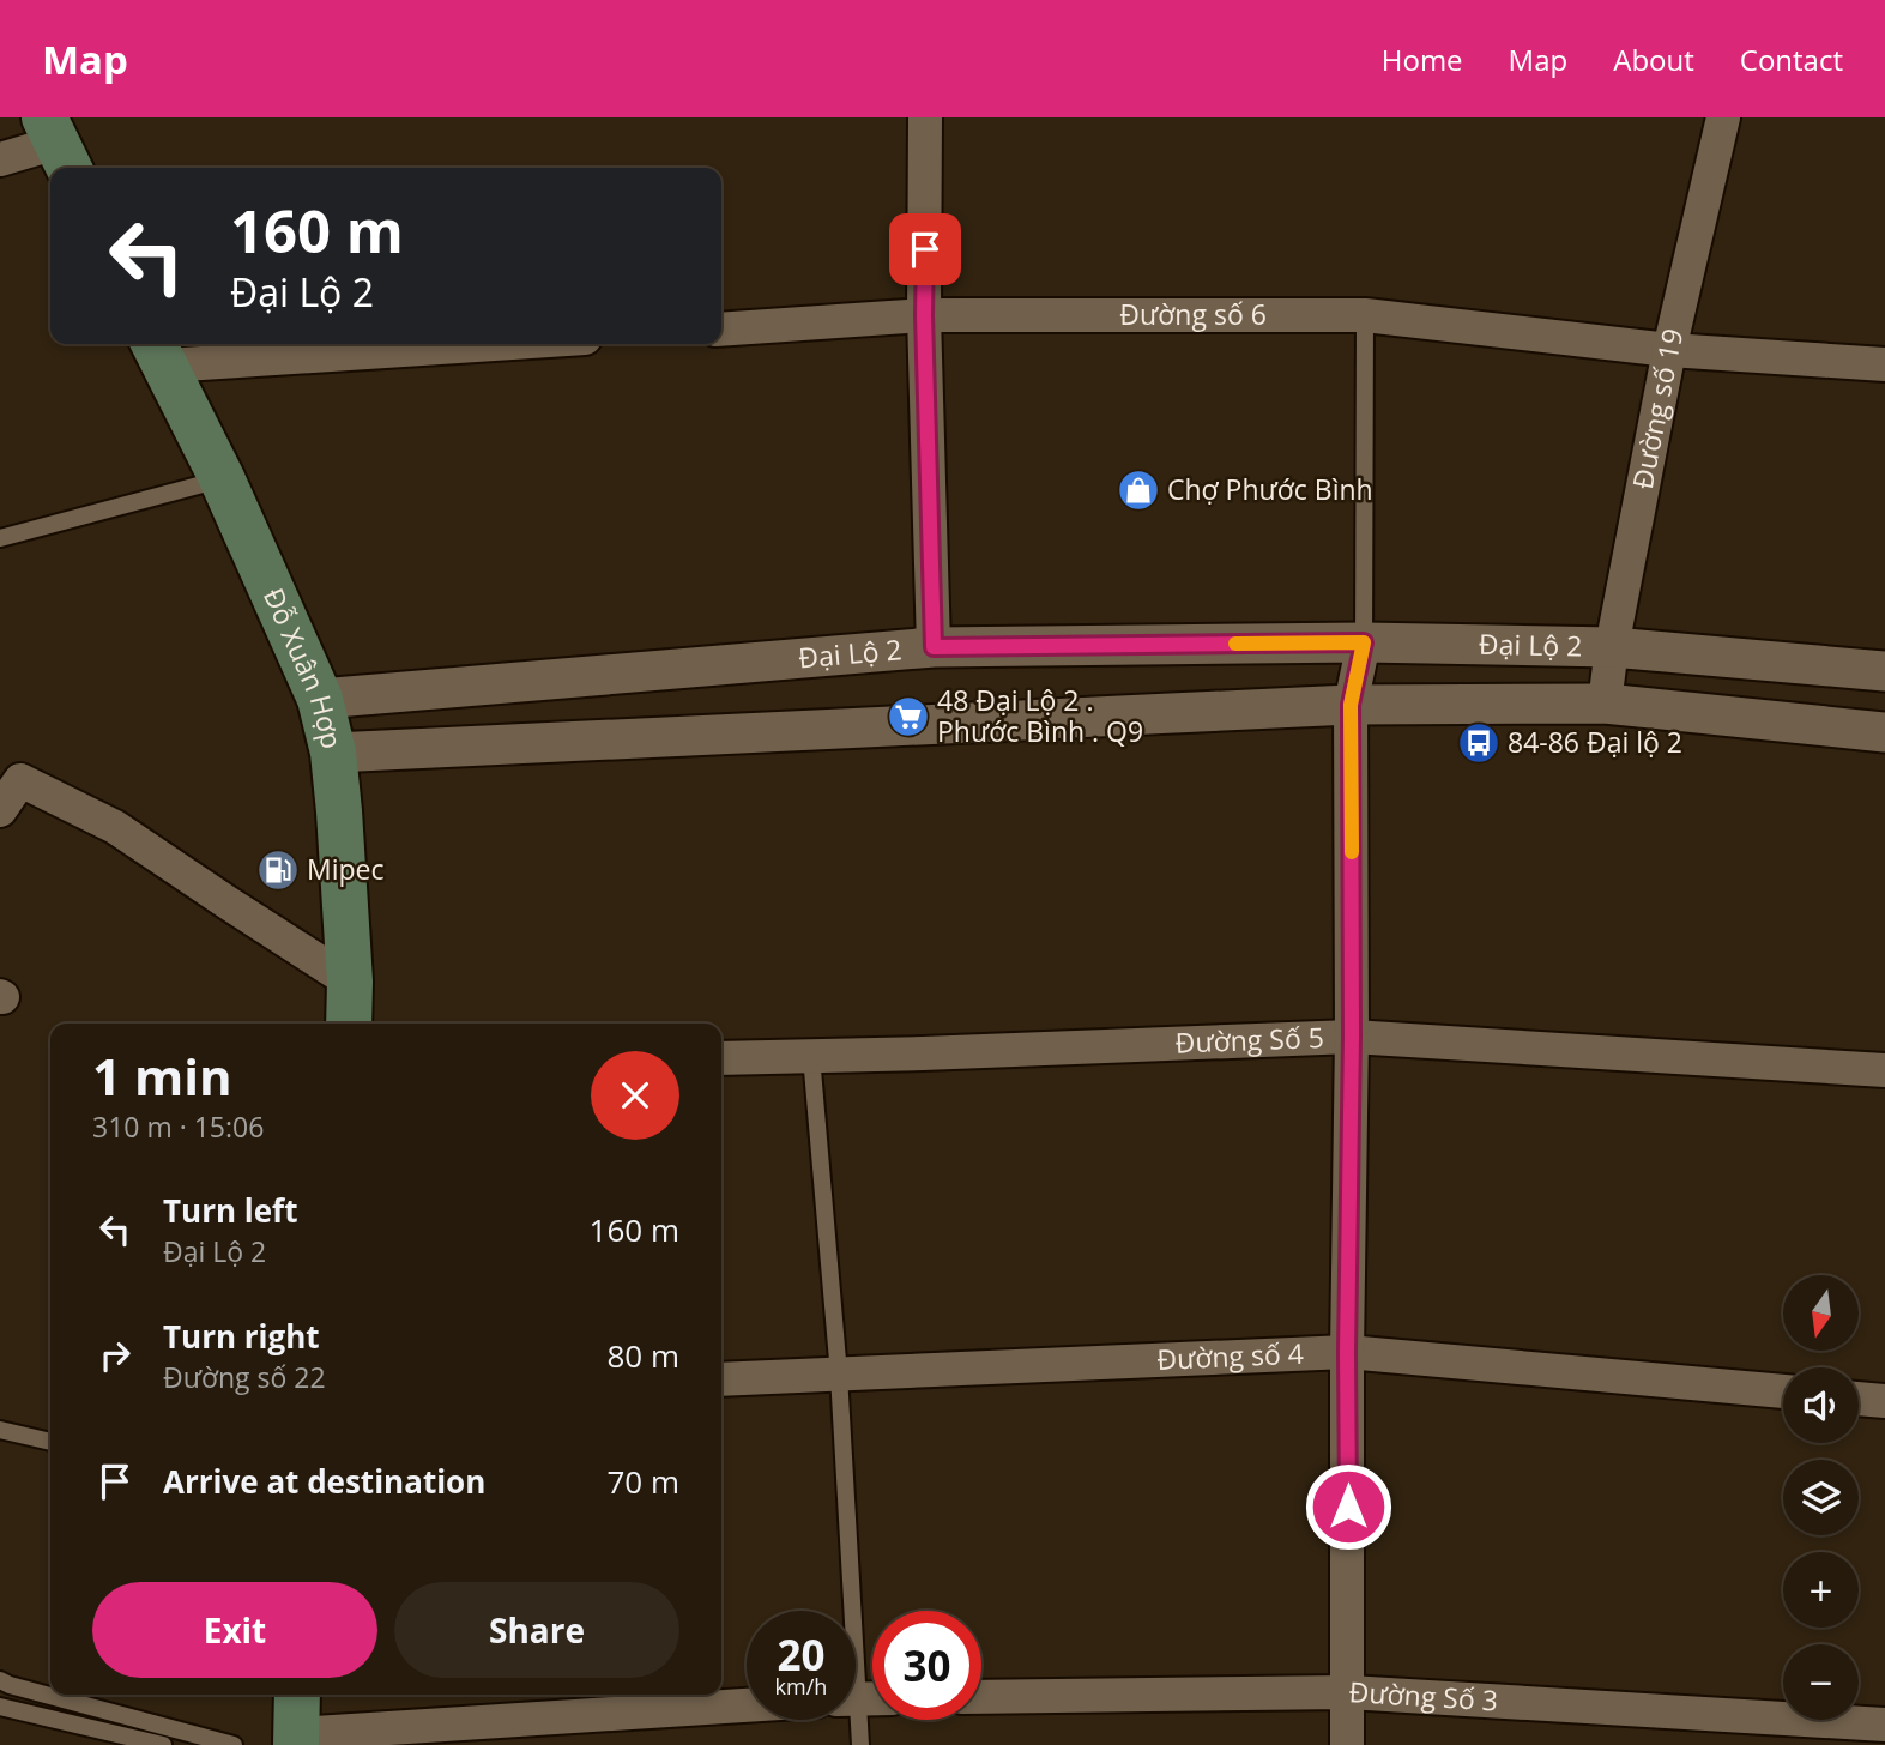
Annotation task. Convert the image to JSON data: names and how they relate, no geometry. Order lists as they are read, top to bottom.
{
  "streets": {
    "main road": ["Đỗ Xuân Hợp"],
    "street": [
      "Đường số 6",
      "Đường số 19",
      "Đại Lộ 2",
      "Đường Số 5",
      "Đường số 4",
      "Đường Số 3"
    ]
  },
  "crossings": [
    ["Đường số 6", "Đường số 19"],
    ["Đường số 19", "Đại Lộ 2"],
    ["Đại Lộ 2", "Đỗ Xuân Hợp"]
  ],
  "places": {
    "shop": ["Chợ Phước Bình"],
    "supermarket": ["48 Đại Lộ 2 . Phước Bình . Q9"],
    "bus stop": ["84-86 Đại lộ 2"],
    "fuel station": ["Mipec"]
  },
  "north": "bottom",
  "page": {
    "header": "Map",
    "nav": [
      "Home",
      "Map",
      "About",
      "Contact"
    ],
    "turn": ["160 m", "Đại Lộ 2"],
    "heading": ["1 min", "310 m · 15:06"],
    "list": [
      {
        "name": "Turn left",
        "note": "Đại Lộ 2",
        "value": "160 m"
      },
      {
        "name": "Turn right",
        "note": "Đường số 22",
        "value": "80 m"
      },
      {
        "name": "Arrive at destination",
        "value": "70 m"
      }
    ],
    "map_buttons": ["+", "−"],
    "buttons": ["Exit", "Share"],
    "speed": "20 km/h",
    "limit": "30"
  }
}
